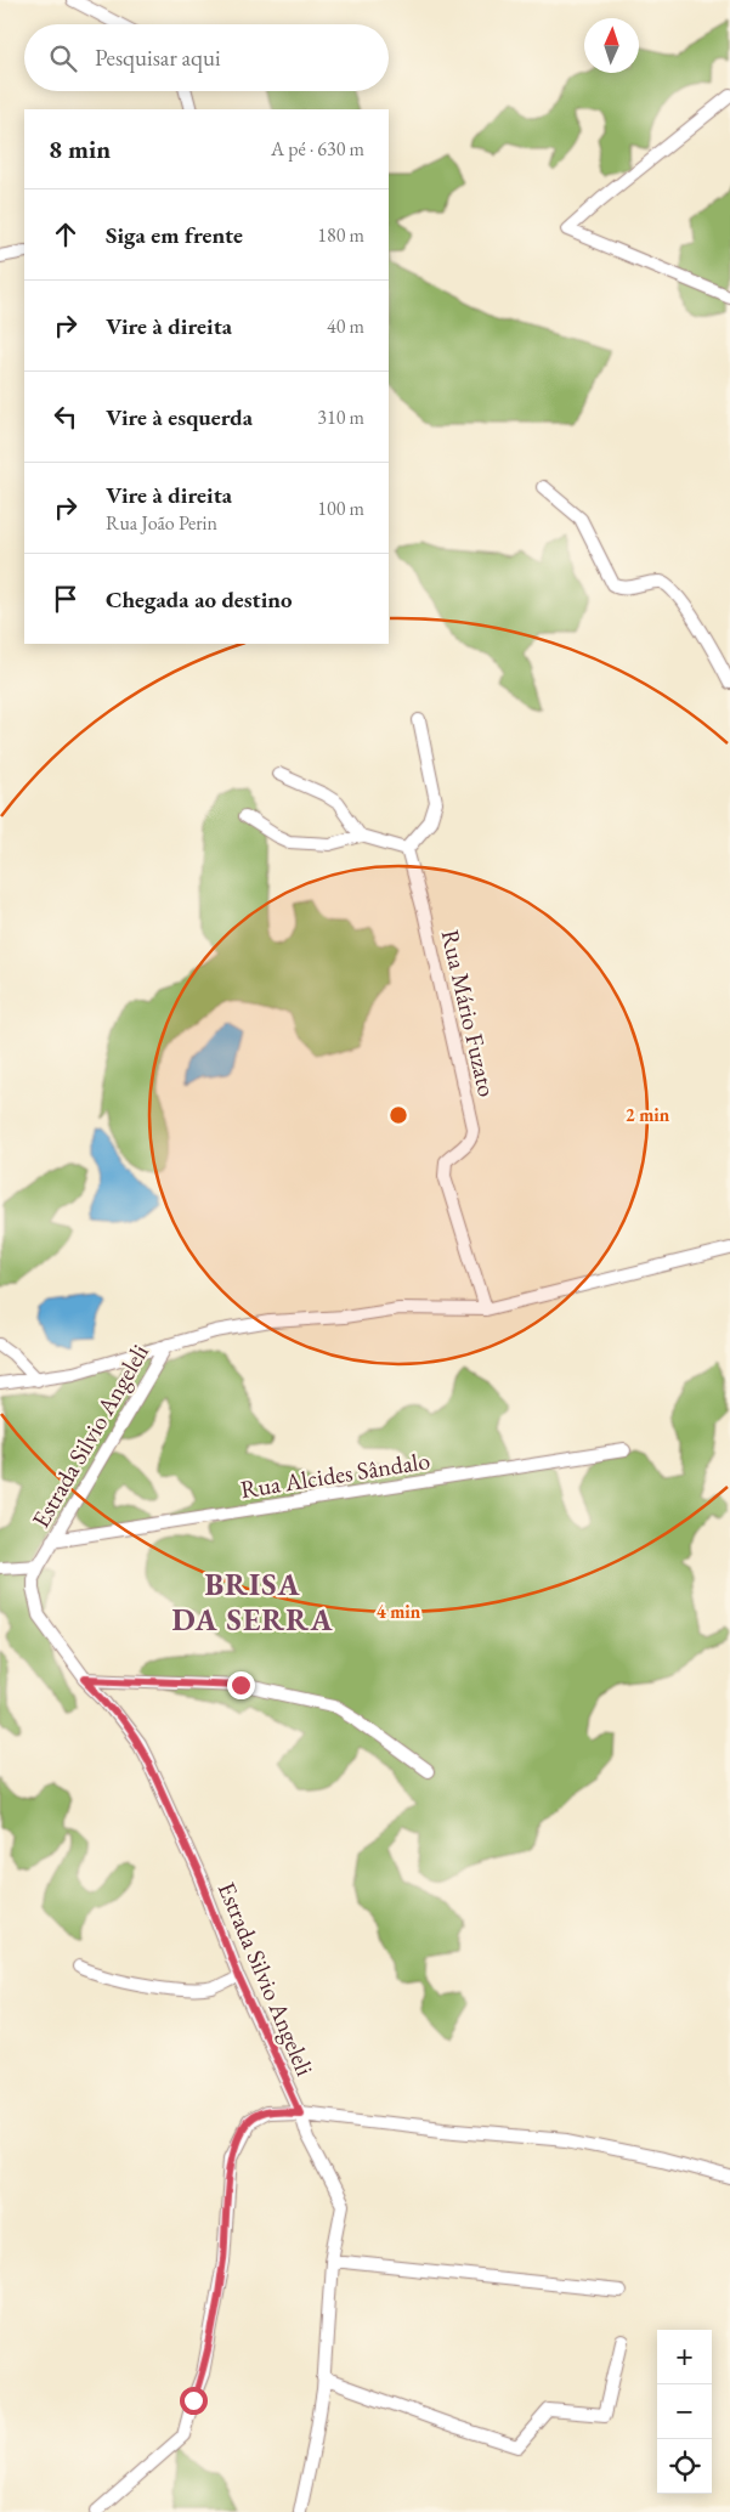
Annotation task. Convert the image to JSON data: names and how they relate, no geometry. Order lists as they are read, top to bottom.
{
  "streets": {
    "street": ["Rua Mário Fuzato", "Estrada Silvio Angeleli", "Rua Alcides Sândalo"]
  },
  "crossings": [
    ["Estrada Silvio Angeleli", "Rua Alcides Sândalo"]
  ],
  "districts": ["BRISA DA SERRA"],
  "north": "top",
  "page": {
    "search": "Pesquisar aqui",
    "heading": ["8 min", "A pé · 630 m"],
    "list": [
      ["Siga em frente", "180 m"],
      ["Vire à direita", "40 m"],
      ["Vire à esquerda", "310 m"],
      ["Vire à direita", "Rua João Perin", "100 m"],
      "Chegada ao destino"
    ],
    "map_buttons": ["+", "−"]
  },
  "rings": ["2 min", "4 min"]
}
